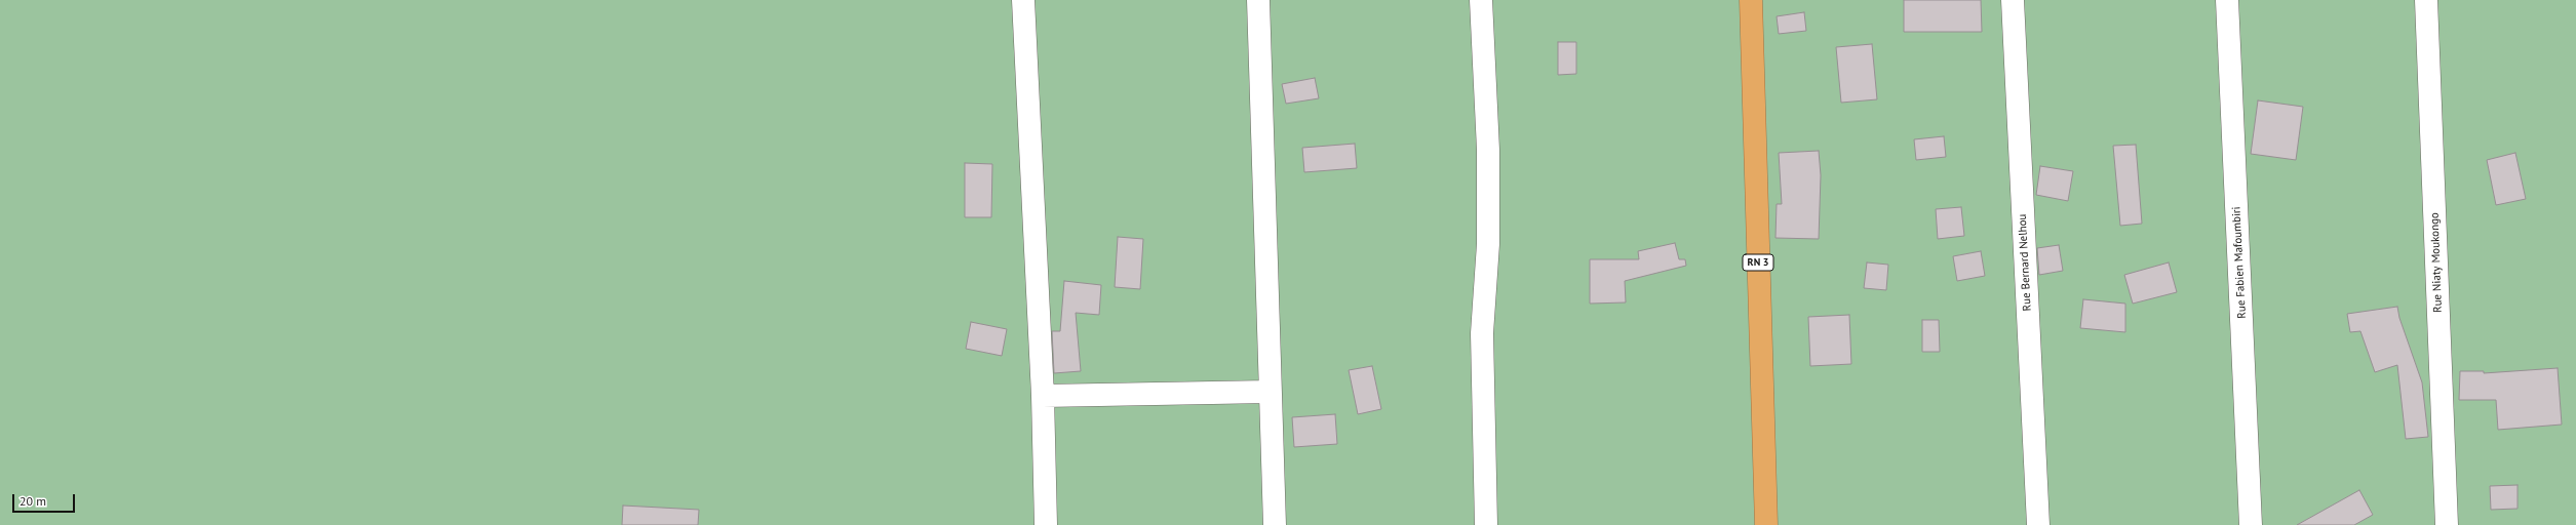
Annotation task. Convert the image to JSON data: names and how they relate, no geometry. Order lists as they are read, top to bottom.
{
  "streets": {
    "highway": ["RN 3"],
    "street": ["Rue Bernard Nelhou", "Rue Fabien Mafoumbiri", "Rue Niaty Moukongo"]
  },
  "scale_bar": "20 m"
}
